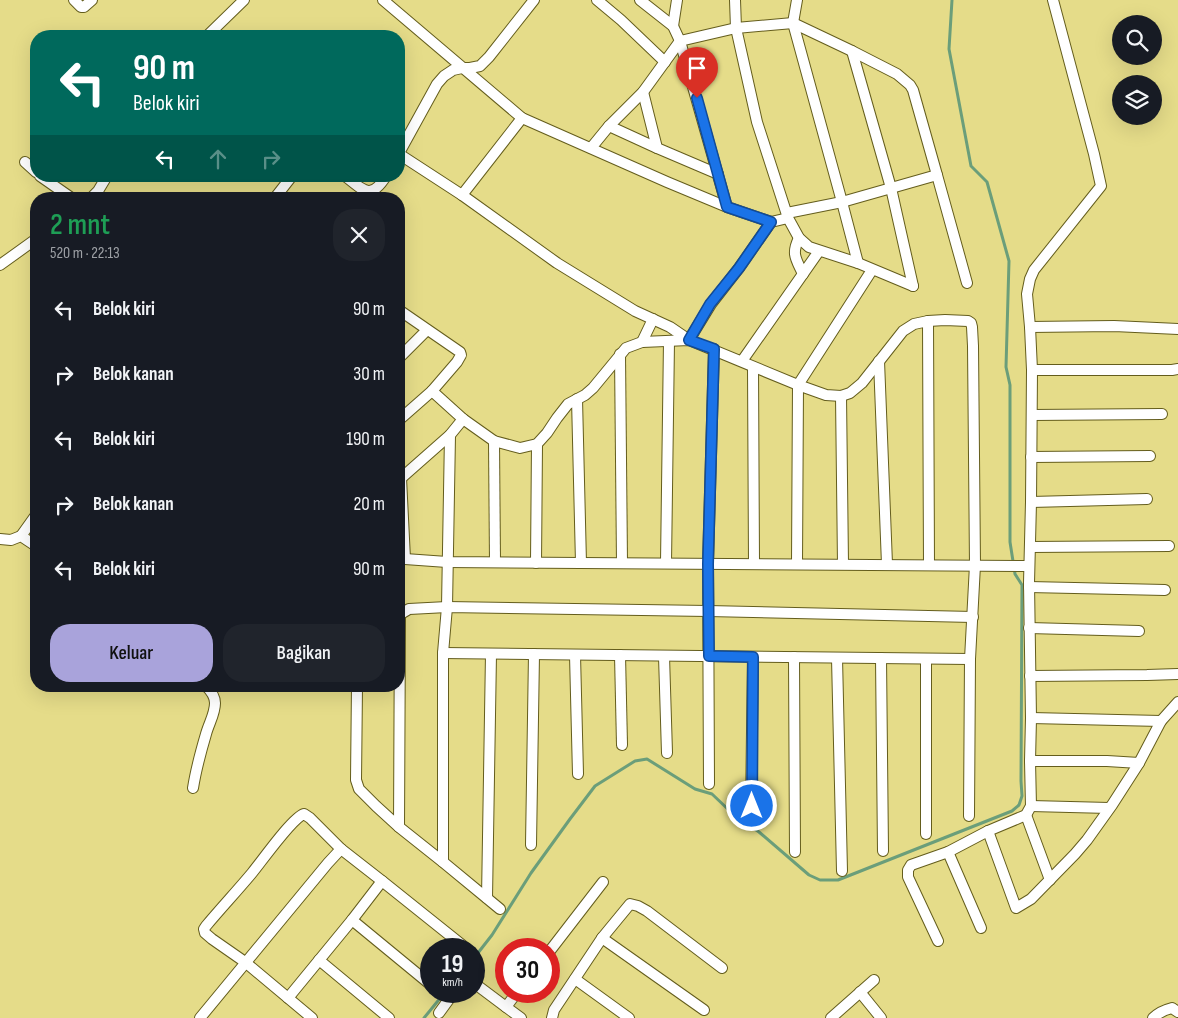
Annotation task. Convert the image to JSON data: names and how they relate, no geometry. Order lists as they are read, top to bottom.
{
  "page": {
    "turn": ["90 m", "Belok kiri"],
    "heading": ["2 mnt", "520 m · 22:13"],
    "list": [
      {
        "name": "Belok kiri",
        "value": "90 m"
      },
      {
        "name": "Belok kanan",
        "value": "30 m"
      },
      {
        "name": "Belok kiri",
        "value": "190 m"
      },
      {
        "name": "Belok kanan",
        "value": "20 m"
      },
      {
        "name": "Belok kiri",
        "value": "90 m"
      }
    ],
    "buttons": ["Keluar", "Bagikan"],
    "speed": "19 km/h",
    "limit": "30"
  }
}
